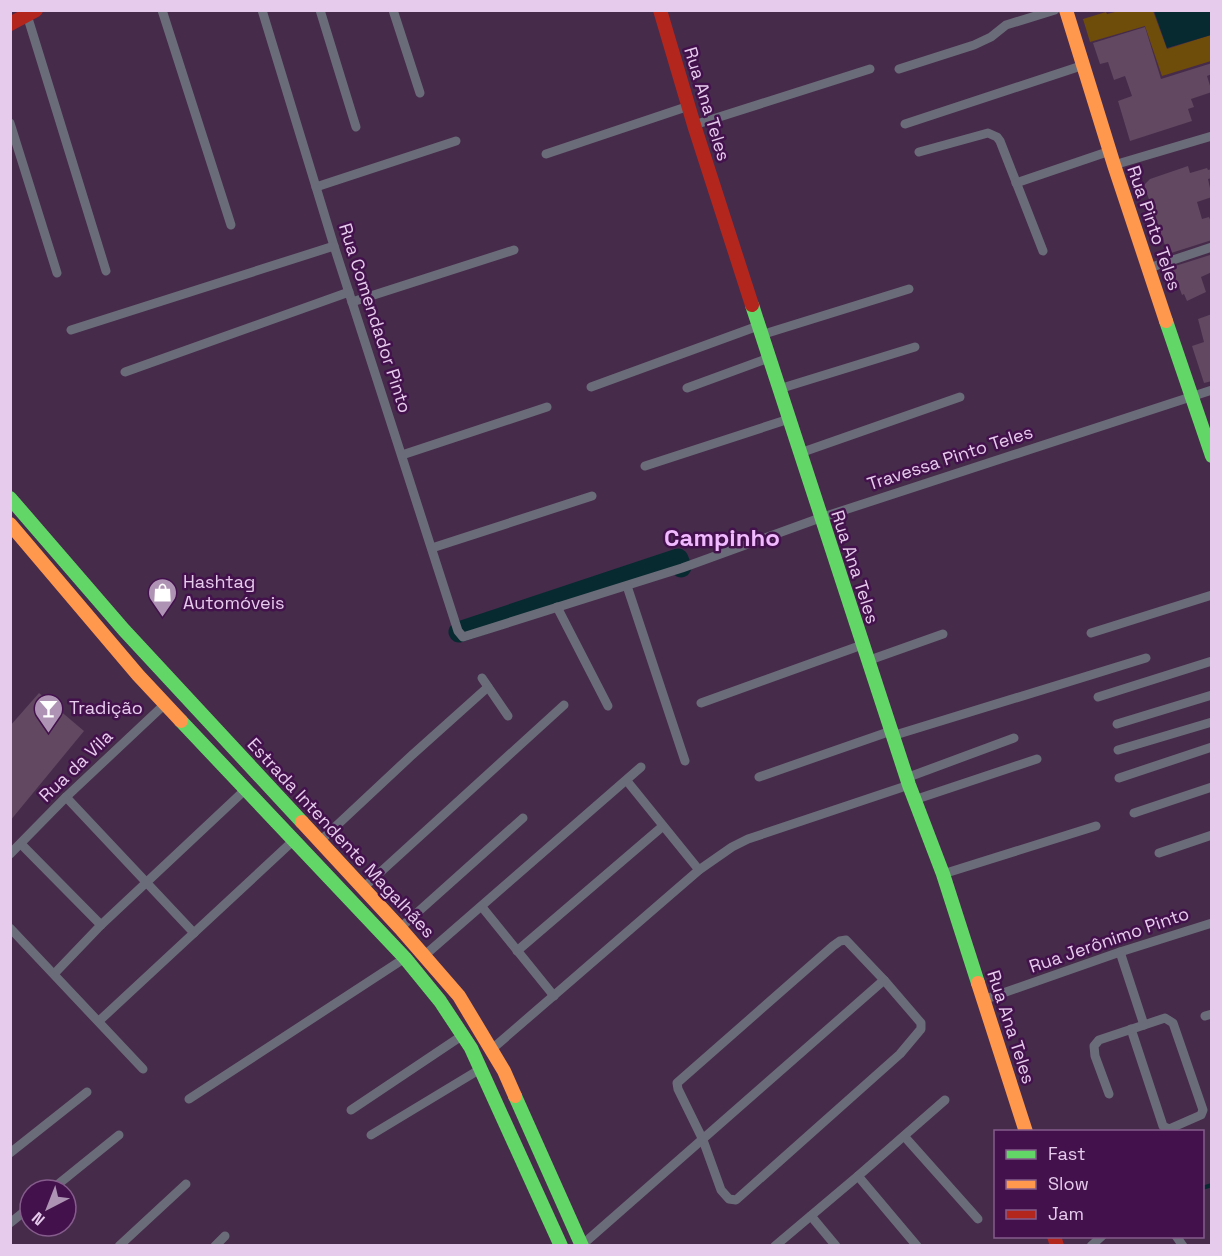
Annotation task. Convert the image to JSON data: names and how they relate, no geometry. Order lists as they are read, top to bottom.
{
  "streets": {
    "main road": ["Rua Ana Teles", "Rua Pinto Teles", "Estrada Intendente Magalhães"],
    "street": [
      "Rua Comendador Pinto",
      "Travessa Pinto Teles",
      "Rua da Vila",
      "Rua Jerônimo Pinto"
    ]
  },
  "crossings": [
    ["Rua Ana Teles", "Travessa Pinto Teles"],
    ["Rua Ana Teles", "Rua Jerônimo Pinto"],
    ["Rua Pinto Teles", "Travessa Pinto Teles"],
    ["Rua Comendador Pinto", "Travessa Pinto Teles"],
    ["Rua da Vila", "Estrada Intendente Magalhães"]
  ],
  "districts": ["Campinho"],
  "places": {
    "shop": ["Hashtag Automóveis"],
    "bar": ["Tradição"]
  },
  "legend": ["Fast", "Slow", "Jam"],
  "north": "bottom left"
}
